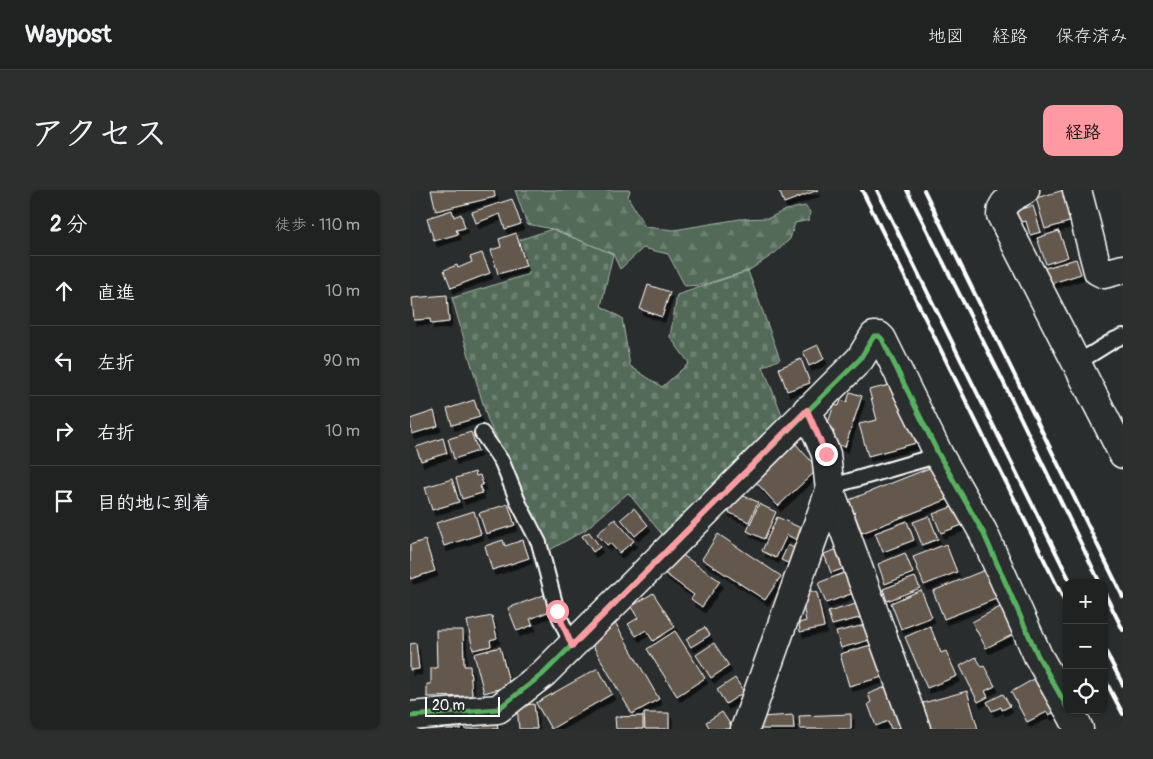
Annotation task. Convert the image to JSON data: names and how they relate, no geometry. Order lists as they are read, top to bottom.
{
  "scale_bar": "20 m",
  "page": {
    "header": "Waypost",
    "nav": ["地図", "経路", "保存済み"],
    "title": "アクセス",
    "buttons": "経路",
    "heading": ["2 分", "徒歩 · 110 m"],
    "list": [
      ["直進", "10 m"],
      ["左折", "90 m"],
      ["右折", "10 m"],
      "目的地に到着"
    ],
    "map_buttons": ["+", "−"],
    "scale": "20 m"
  }
}
